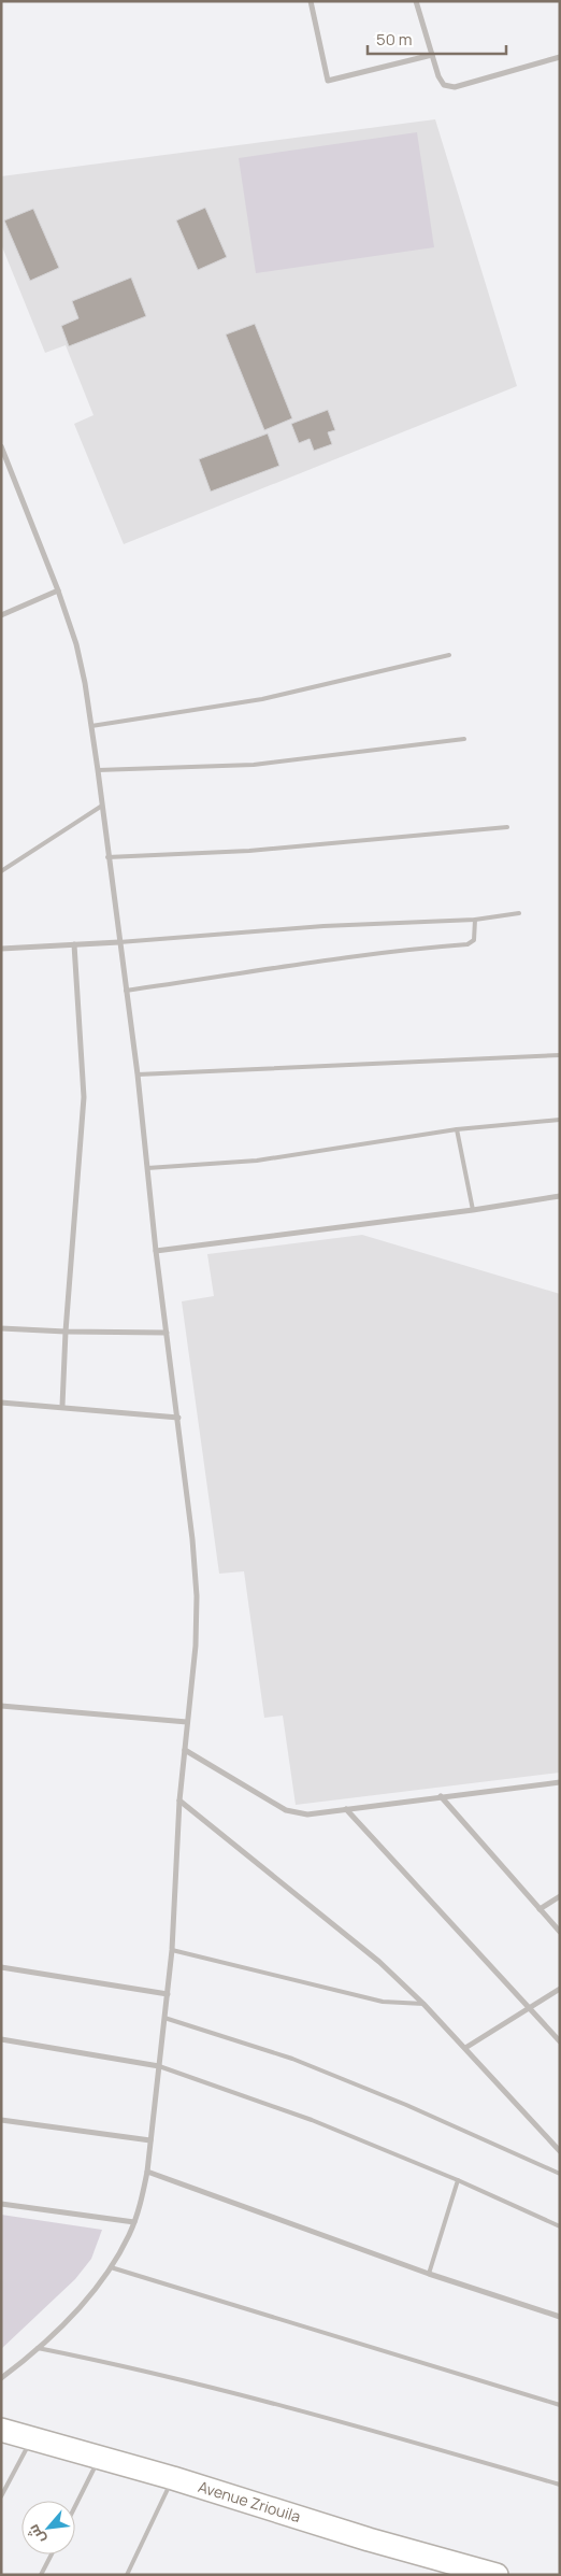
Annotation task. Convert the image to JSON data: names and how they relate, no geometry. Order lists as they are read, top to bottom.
{
  "streets": {
    "street": ["Avenue Zriouila"]
  },
  "scale_bar": "50 m",
  "north": "bottom left"
}
